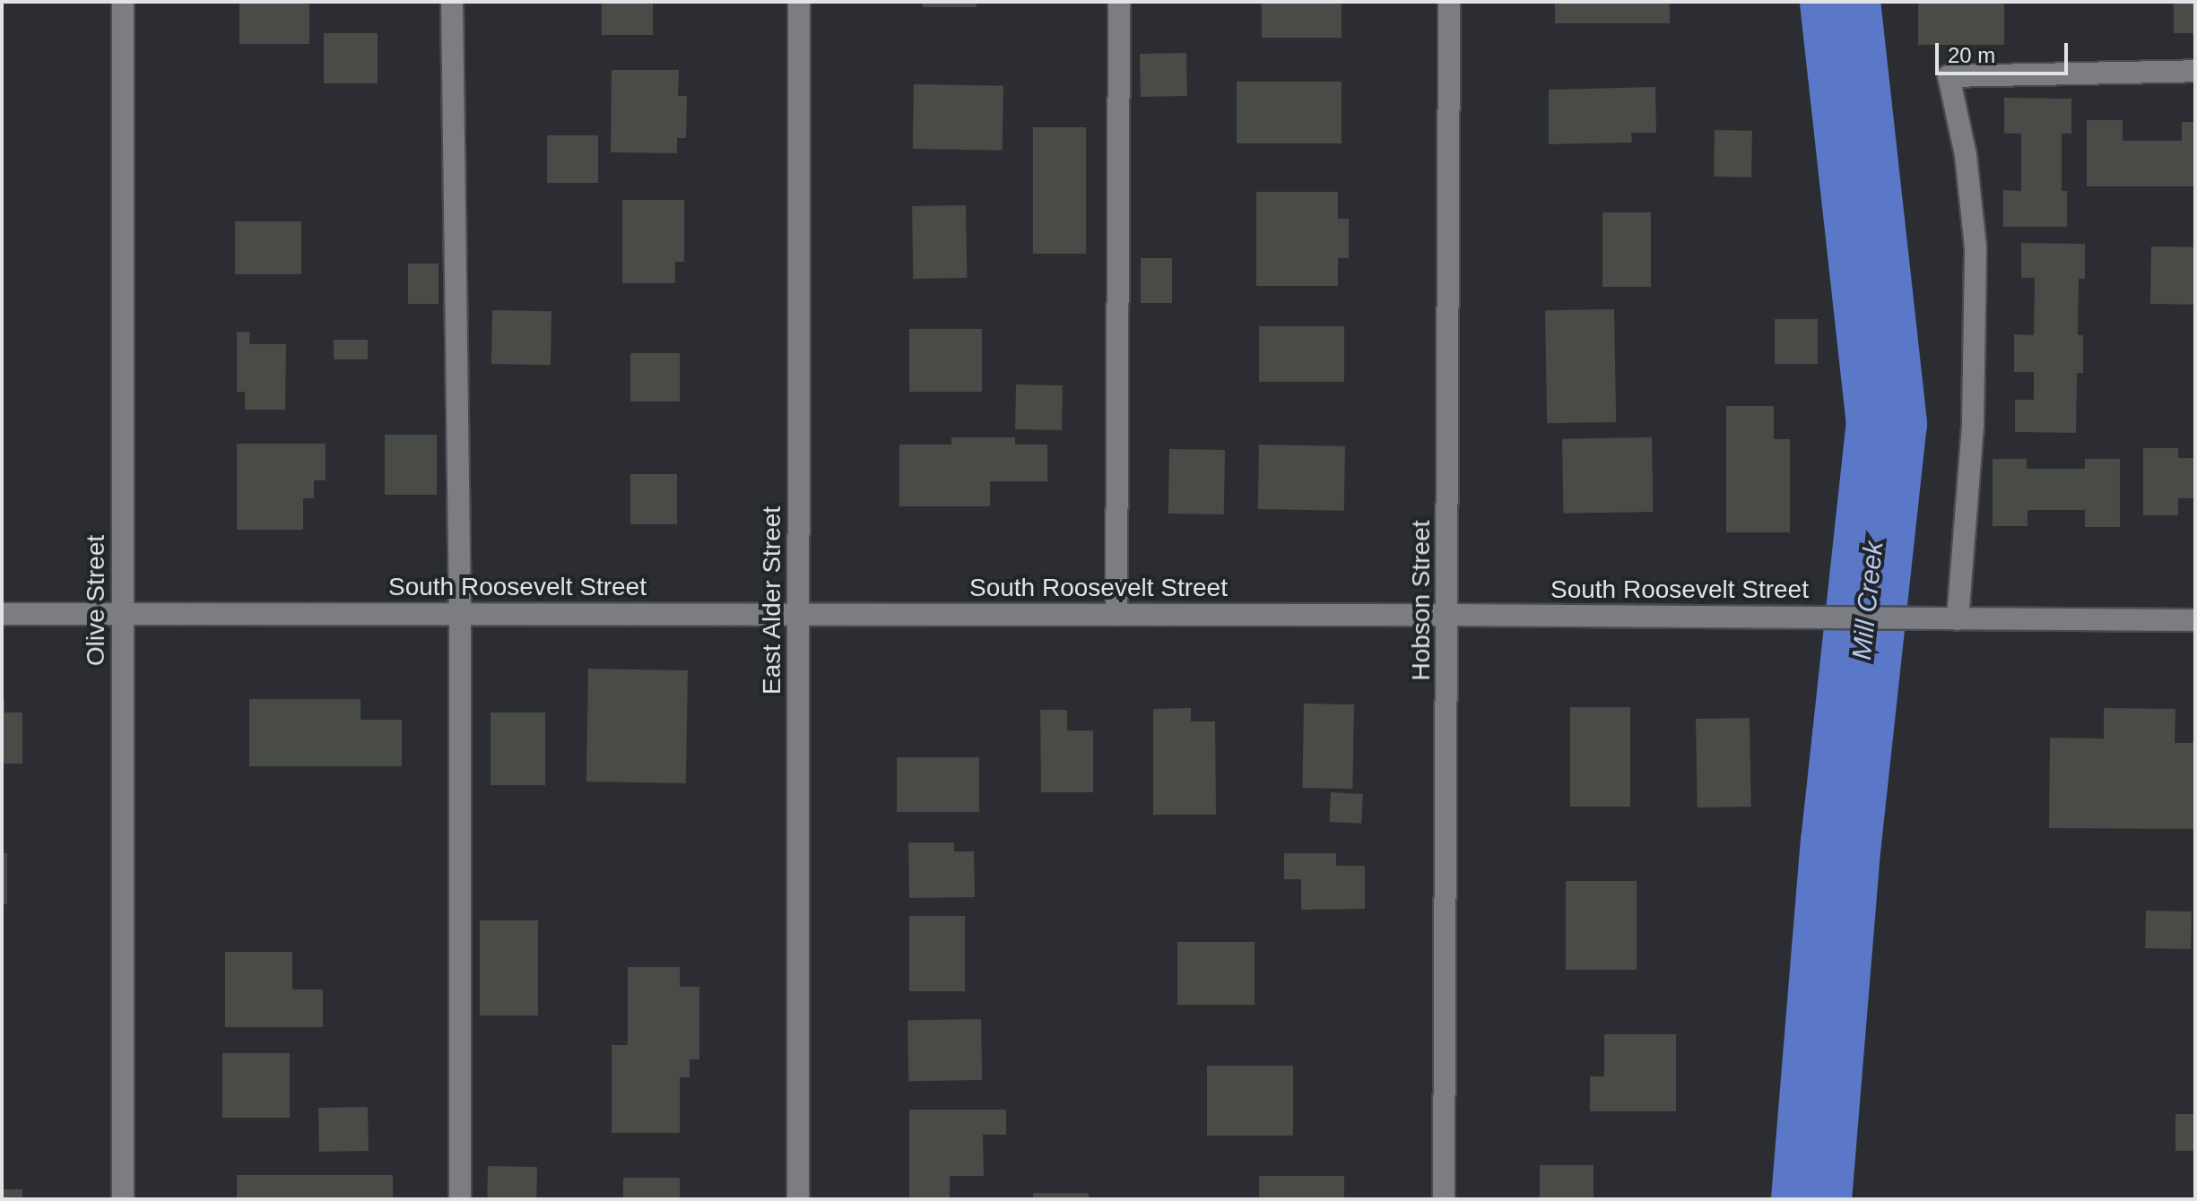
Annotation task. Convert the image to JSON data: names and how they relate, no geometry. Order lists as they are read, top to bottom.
{
  "streets": {
    "main road": [
      "South Roosevelt Street",
      "Olive Street",
      "East Alder Street",
      "Hobson Street"
    ]
  },
  "crossings": [
    ["South Roosevelt Street", "Olive Street"],
    ["South Roosevelt Street", "East Alder Street"],
    ["South Roosevelt Street", "Hobson Street"]
  ],
  "water": ["Mill Creek"],
  "scale_bar": "20 m"
}
